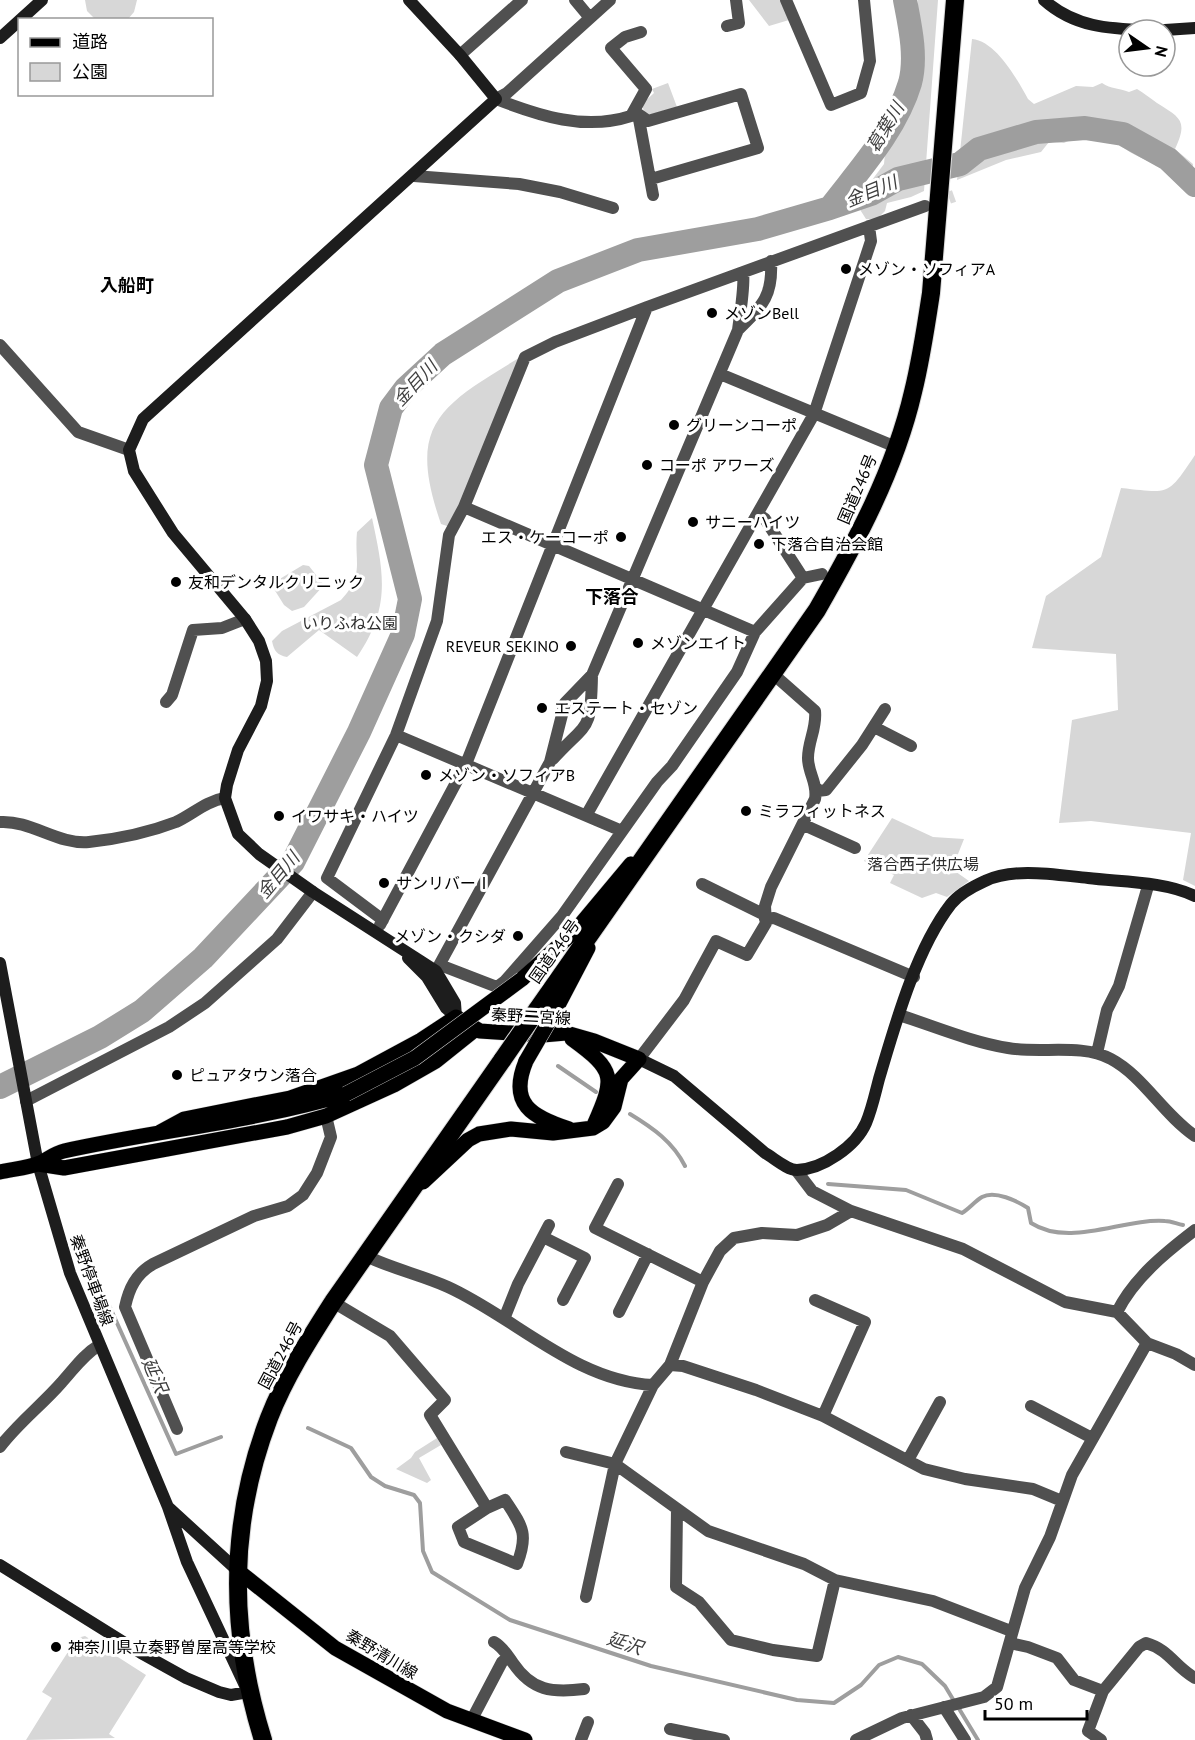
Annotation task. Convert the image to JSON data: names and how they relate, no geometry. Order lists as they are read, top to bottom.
{
  "streets": {
    "highway": ["国道246号"],
    "main road": ["秦野二宮線", "秦野清川線"],
    "street": ["秦野停車場線"]
  },
  "crossings": [
    ["国道246号", "秦野停車場線"],
    ["国道246号", "秦野清川線"],
    ["秦野停車場線", "秦野清川線"]
  ],
  "districts": ["入船町", "下落合"],
  "water": ["葛葉川", "金目川", "延沢"],
  "parks": ["いりふね公園", "落合西子供広場"],
  "places": [
    "メゾン・ソフィアA",
    "メゾンBell",
    "グリーンコーポ",
    "コーポ アワーズ",
    "サニーハイツ",
    "エス・ケーコーポ",
    "下落合自治会館",
    "友和デンタルクリニック",
    "メゾンエイト",
    "REVEUR SEKINO",
    "エステート・セゾン",
    "メゾン・ソフィアB",
    "ミラフィットネス",
    "イワサキ・ハイツ",
    "サンリバーⅠ",
    "メゾン・クシダ",
    "ピュアタウン落合",
    "神奈川県立秦野曽屋高等学校"
  ],
  "legend": ["道路", "公園"],
  "scale_bar": "50 m",
  "north": "right"
}
